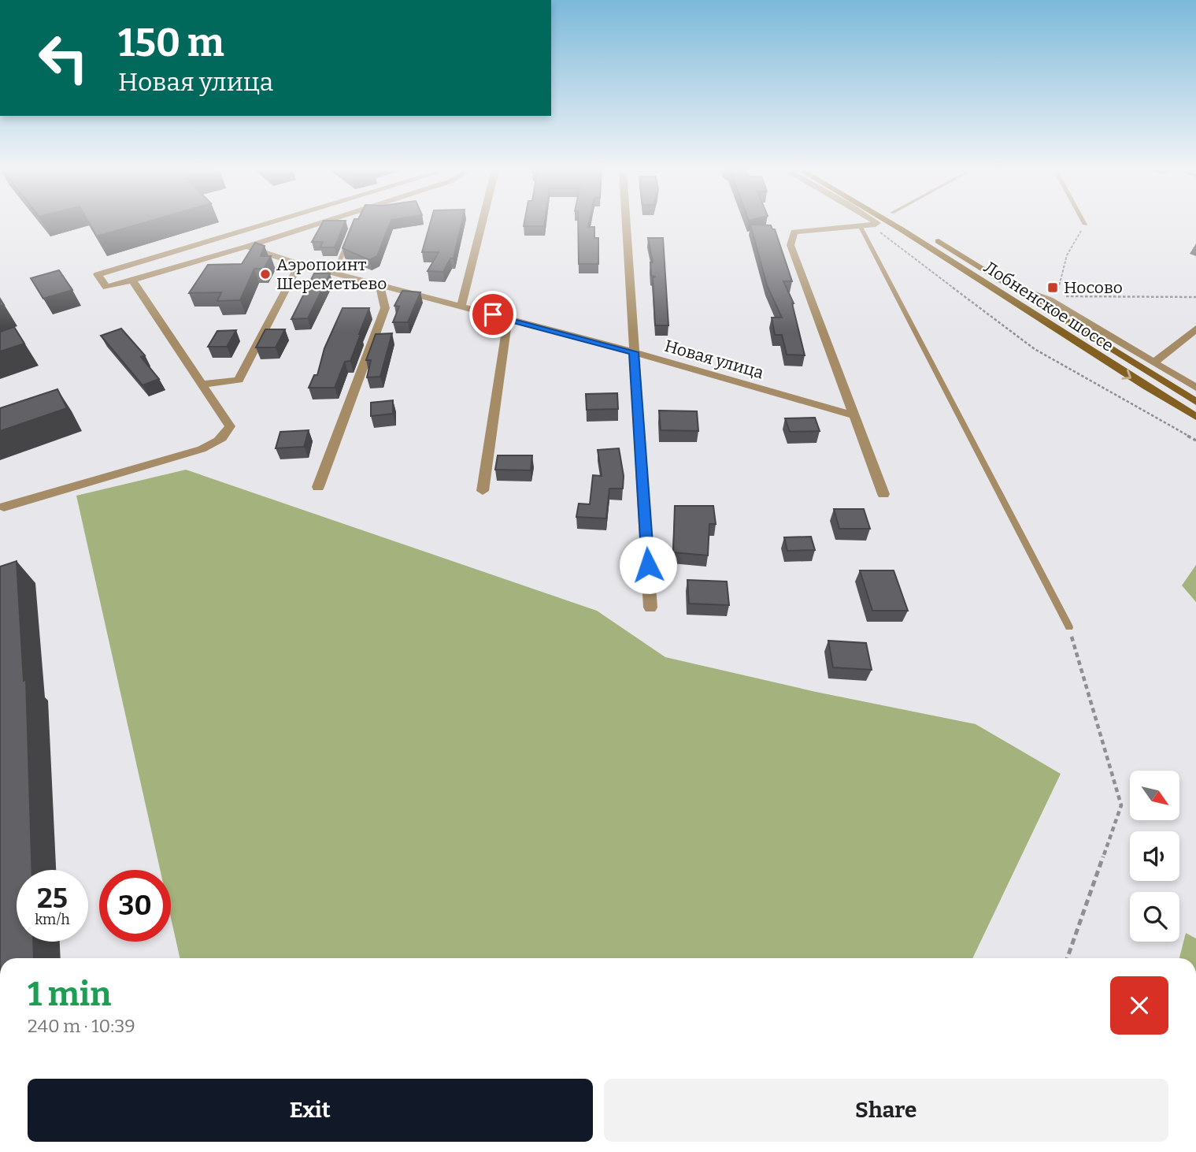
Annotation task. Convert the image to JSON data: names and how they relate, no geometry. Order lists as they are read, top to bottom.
{
  "streets": {
    "main road": ["Лобненское шоссе"],
    "street": ["Новая улица"]
  },
  "places": {
    "other": ["Аэропоинт Шереметьево"],
    "transit": ["Носово"]
  },
  "north": "bottom right",
  "page": {
    "turn": ["150 m", "Новая улица"],
    "speed": "25 km/h",
    "limit": "30",
    "heading": ["1 min", "240 m · 10:39"],
    "buttons": ["Exit", "Share"]
  }
}
